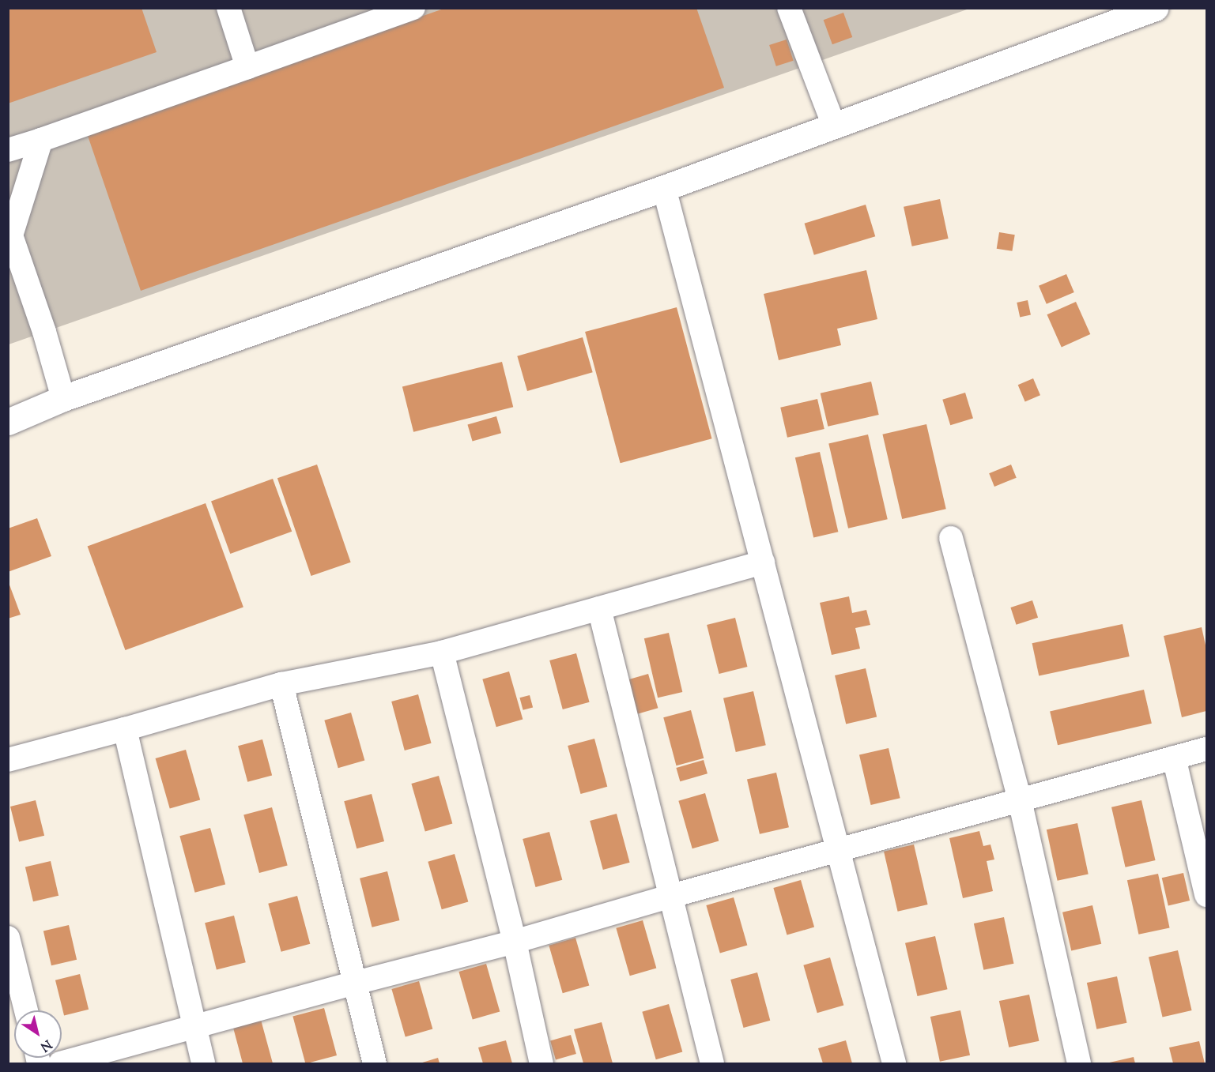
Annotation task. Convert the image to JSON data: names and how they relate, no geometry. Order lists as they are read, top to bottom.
{
  "north": "bottom right"
}
